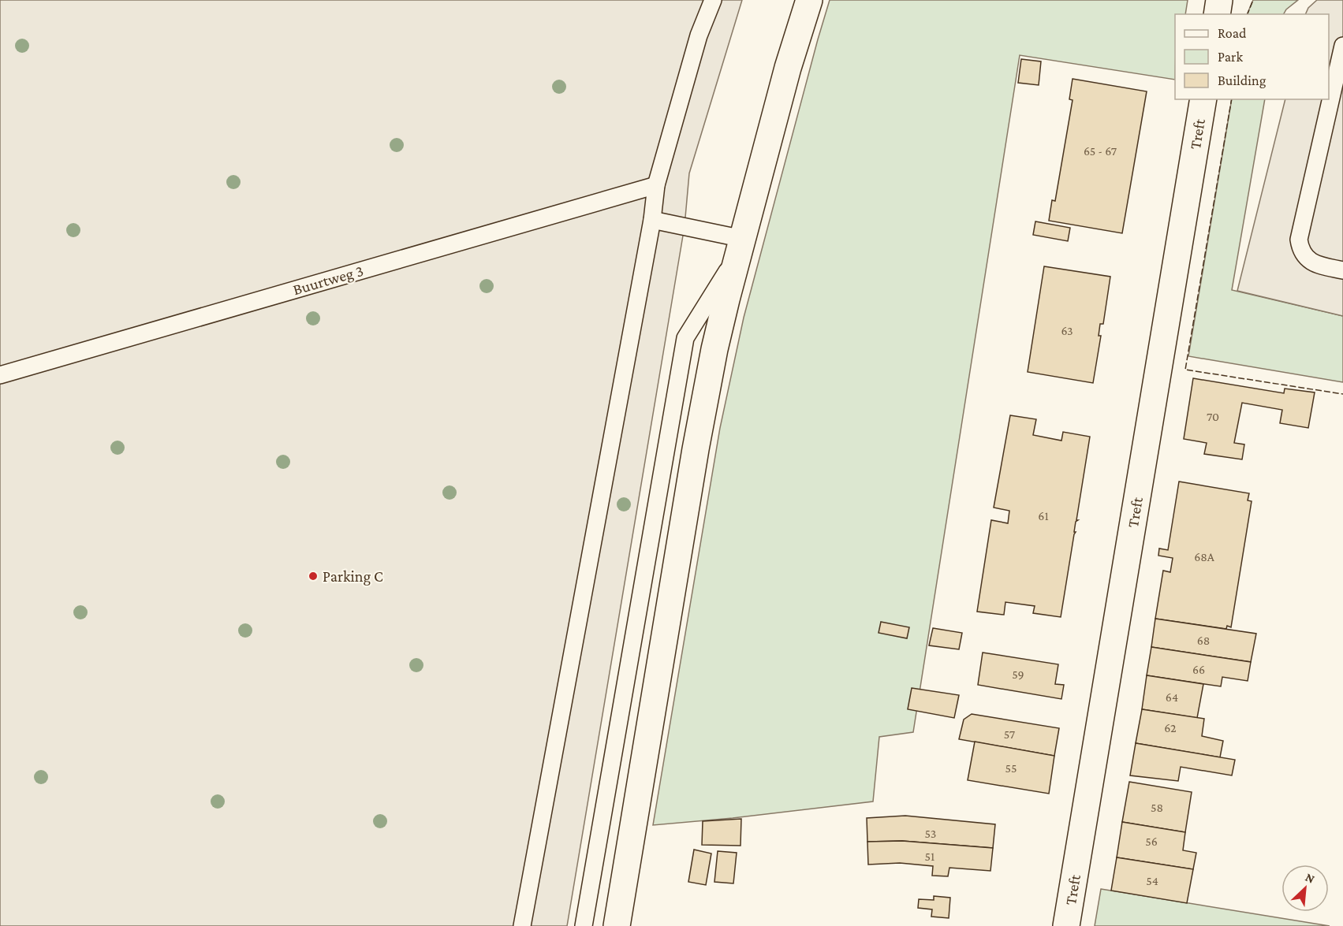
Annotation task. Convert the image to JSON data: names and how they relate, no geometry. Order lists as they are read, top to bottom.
{
  "streets": {
    "main road": ["Treft"],
    "lane": ["Buurtweg 3"]
  },
  "places": ["Parking C"],
  "house_numbers": [
    "65 - 67",
    "63",
    "70",
    "61",
    "68A",
    "68",
    "66",
    "59",
    "64",
    "62",
    "57",
    "55",
    "58",
    "53",
    "56",
    "51",
    "54"
  ],
  "legend": ["Road", "Park", "Building"],
  "north": "top right"
}
